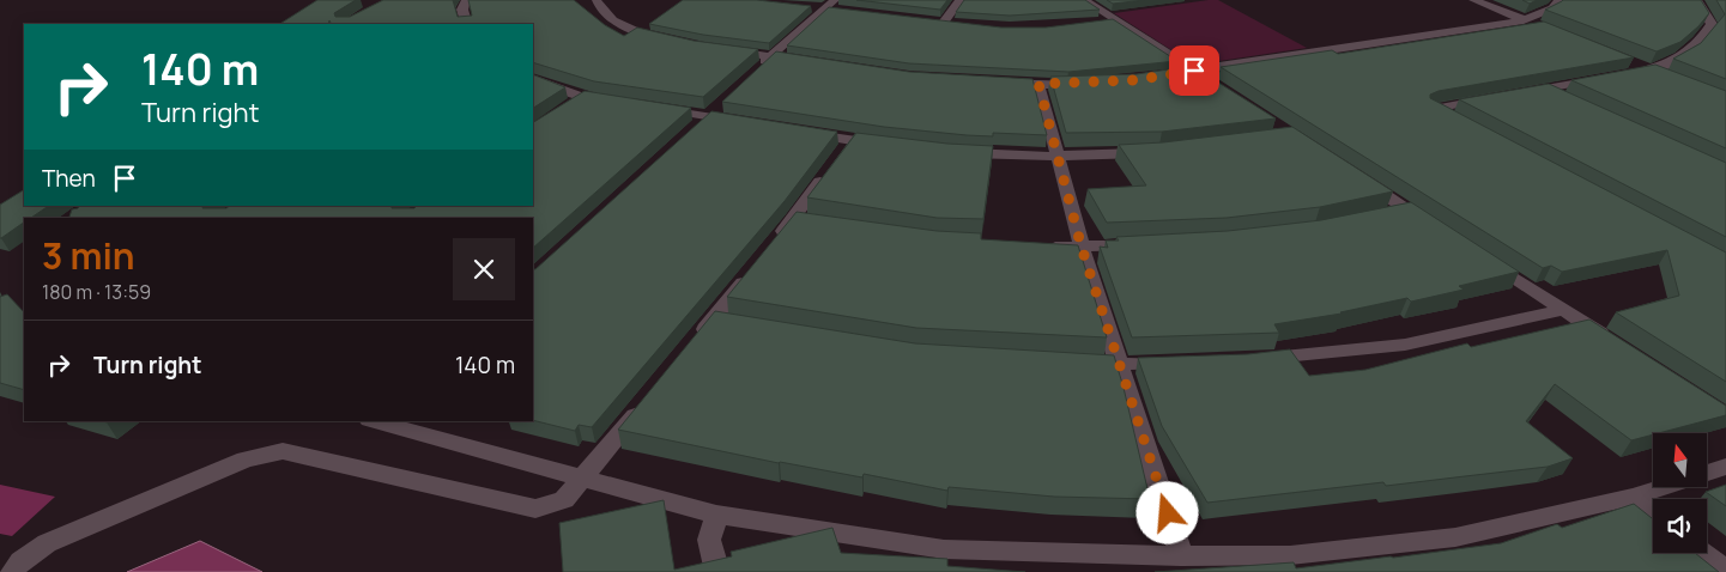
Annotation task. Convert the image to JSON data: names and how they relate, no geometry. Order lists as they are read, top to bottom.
{
  "north": "top",
  "page": {
    "turn": ["140 m", "Turn right"],
    "then": "Then",
    "heading": ["3 min", "180 m · 13:59"],
    "list": [
      {
        "name": "Turn right",
        "value": "140 m"
      }
    ]
  }
}
